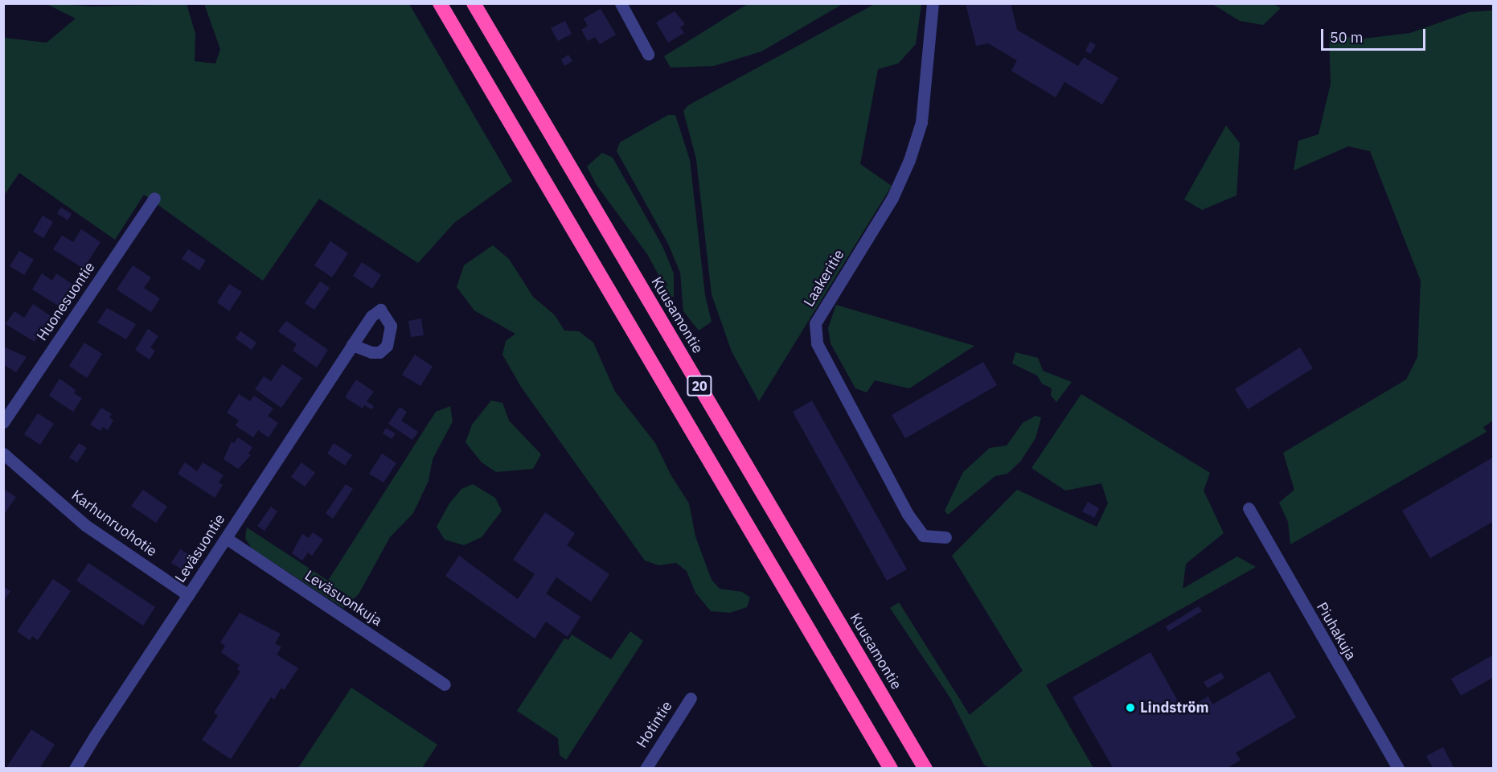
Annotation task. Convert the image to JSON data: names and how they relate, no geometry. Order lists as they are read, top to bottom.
{
  "streets": {
    "highway": ["Kuusamontie", "20"],
    "street": [
      "Laakeritie",
      "Huonesuontie",
      "Karhunruohotie",
      "Leväsuontie",
      "Leväsuonkuja",
      "Piuhakuja",
      "Hotintie"
    ]
  },
  "crossings": [
    ["Karhunruohotie", "Leväsuontie"],
    ["Leväsuontie", "Leväsuonkuja"]
  ],
  "places": ["Lindström"],
  "scale_bar": "50 m"
}
